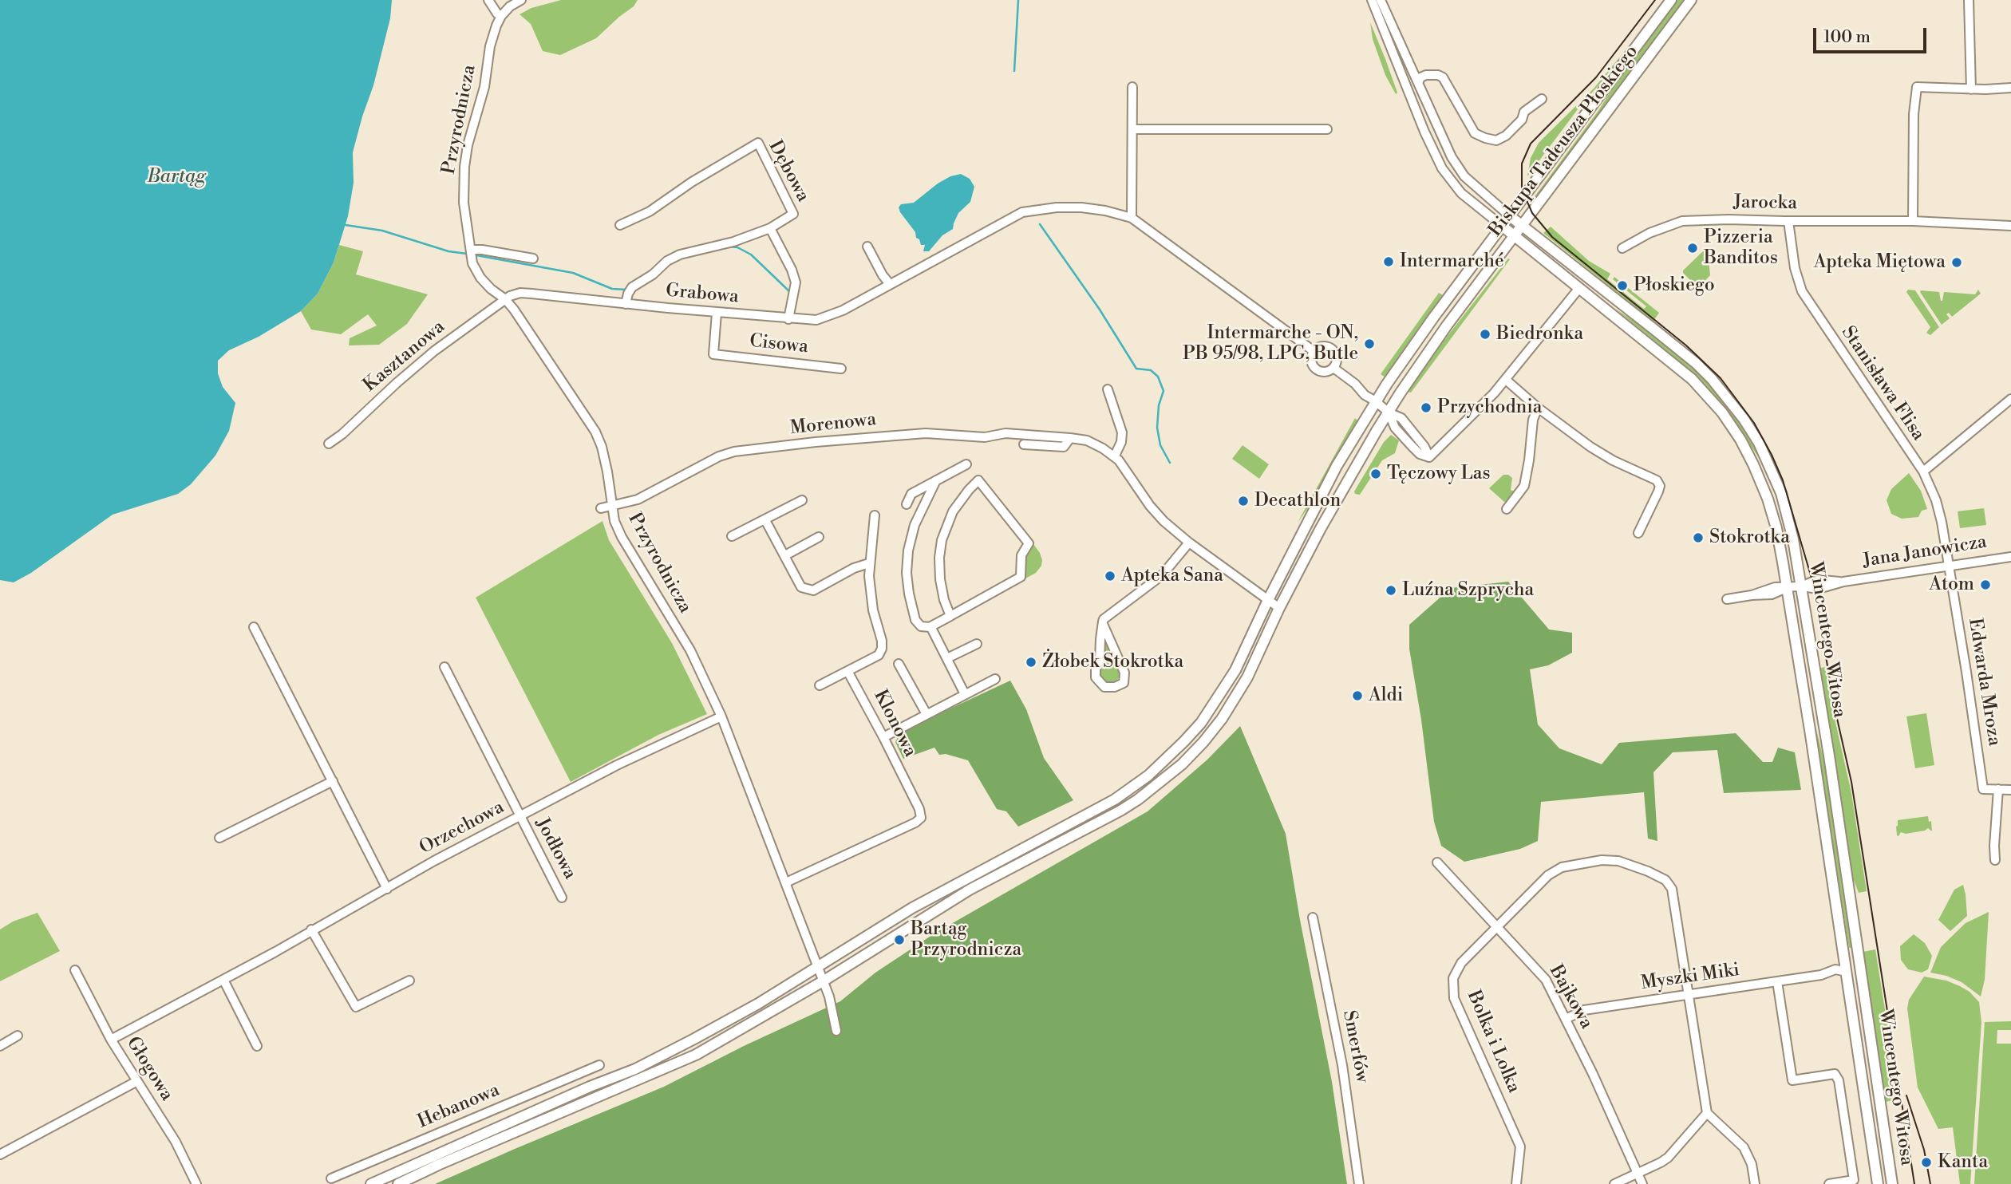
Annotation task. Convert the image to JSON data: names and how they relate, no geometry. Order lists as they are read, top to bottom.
{
  "streets": {
    "main road": ["Biskupa Tadeusza Płoskiego", "Wincentego Witosa"],
    "street": [
      "Przyrodnicza",
      "Dębowa",
      "Jarocka",
      "Grabowa",
      "Cisowa",
      "Kasztanowa",
      "Stanisława Flisa",
      "Morenowa",
      "Jana Janowicza",
      "Edwarda Mroza",
      "Klonowa",
      "Orzechowa",
      "Jodłowa",
      "Myszki Miki",
      "Bajkowa",
      "Bolka i Lolka",
      "Smerfów",
      "Głogowa",
      "Hebanowa"
    ]
  },
  "crossings": [
    ["Przyrodnicza", "Biskupa Tadeusza Płoskiego"],
    ["Przyrodnicza", "Grabowa"],
    ["Przyrodnicza", "Kasztanowa"],
    ["Przyrodnicza", "Morenowa"],
    ["Przyrodnicza", "Klonowa"],
    ["Przyrodnicza", "Orzechowa"],
    ["Biskupa Tadeusza Płoskiego", "Wincentego Witosa"],
    ["Jarocka", "Stanisława Flisa"],
    ["Grabowa", "Cisowa"],
    ["Grabowa", "Kasztanowa"],
    ["Stanisława Flisa", "Jana Janowicza"],
    ["Stanisława Flisa", "Edwarda Mroza"],
    ["Jana Janowicza", "Wincentego Witosa"],
    ["Jana Janowicza", "Edwarda Mroza"],
    ["Wincentego Witosa", "Myszki Miki"],
    ["Orzechowa", "Jodłowa"],
    ["Orzechowa", "Głogowa"],
    ["Myszki Miki", "Bajkowa"],
    ["Myszki Miki", "Bolka i Lolka"],
    ["Bajkowa", "Bolka i Lolka"]
  ],
  "water": ["Bartąg"],
  "places": [
    "Pizzeria Banditos",
    "Intermarché",
    "Apteka Miętowa",
    "Płoskiego",
    "Biedronka",
    "Intermarche - ON, PB 95/98, LPG, Butle",
    "Przychodnia",
    "Tęczowy Las",
    "Decathlon",
    "Stokrotka",
    "Apteka Sana",
    "Atom",
    "Luźna Szprycha",
    "Żłobek Stokrotka",
    "Aldi",
    "Bartąg Przyrodnicza",
    "Kanta"
  ],
  "scale_bar": "100 m"
}
